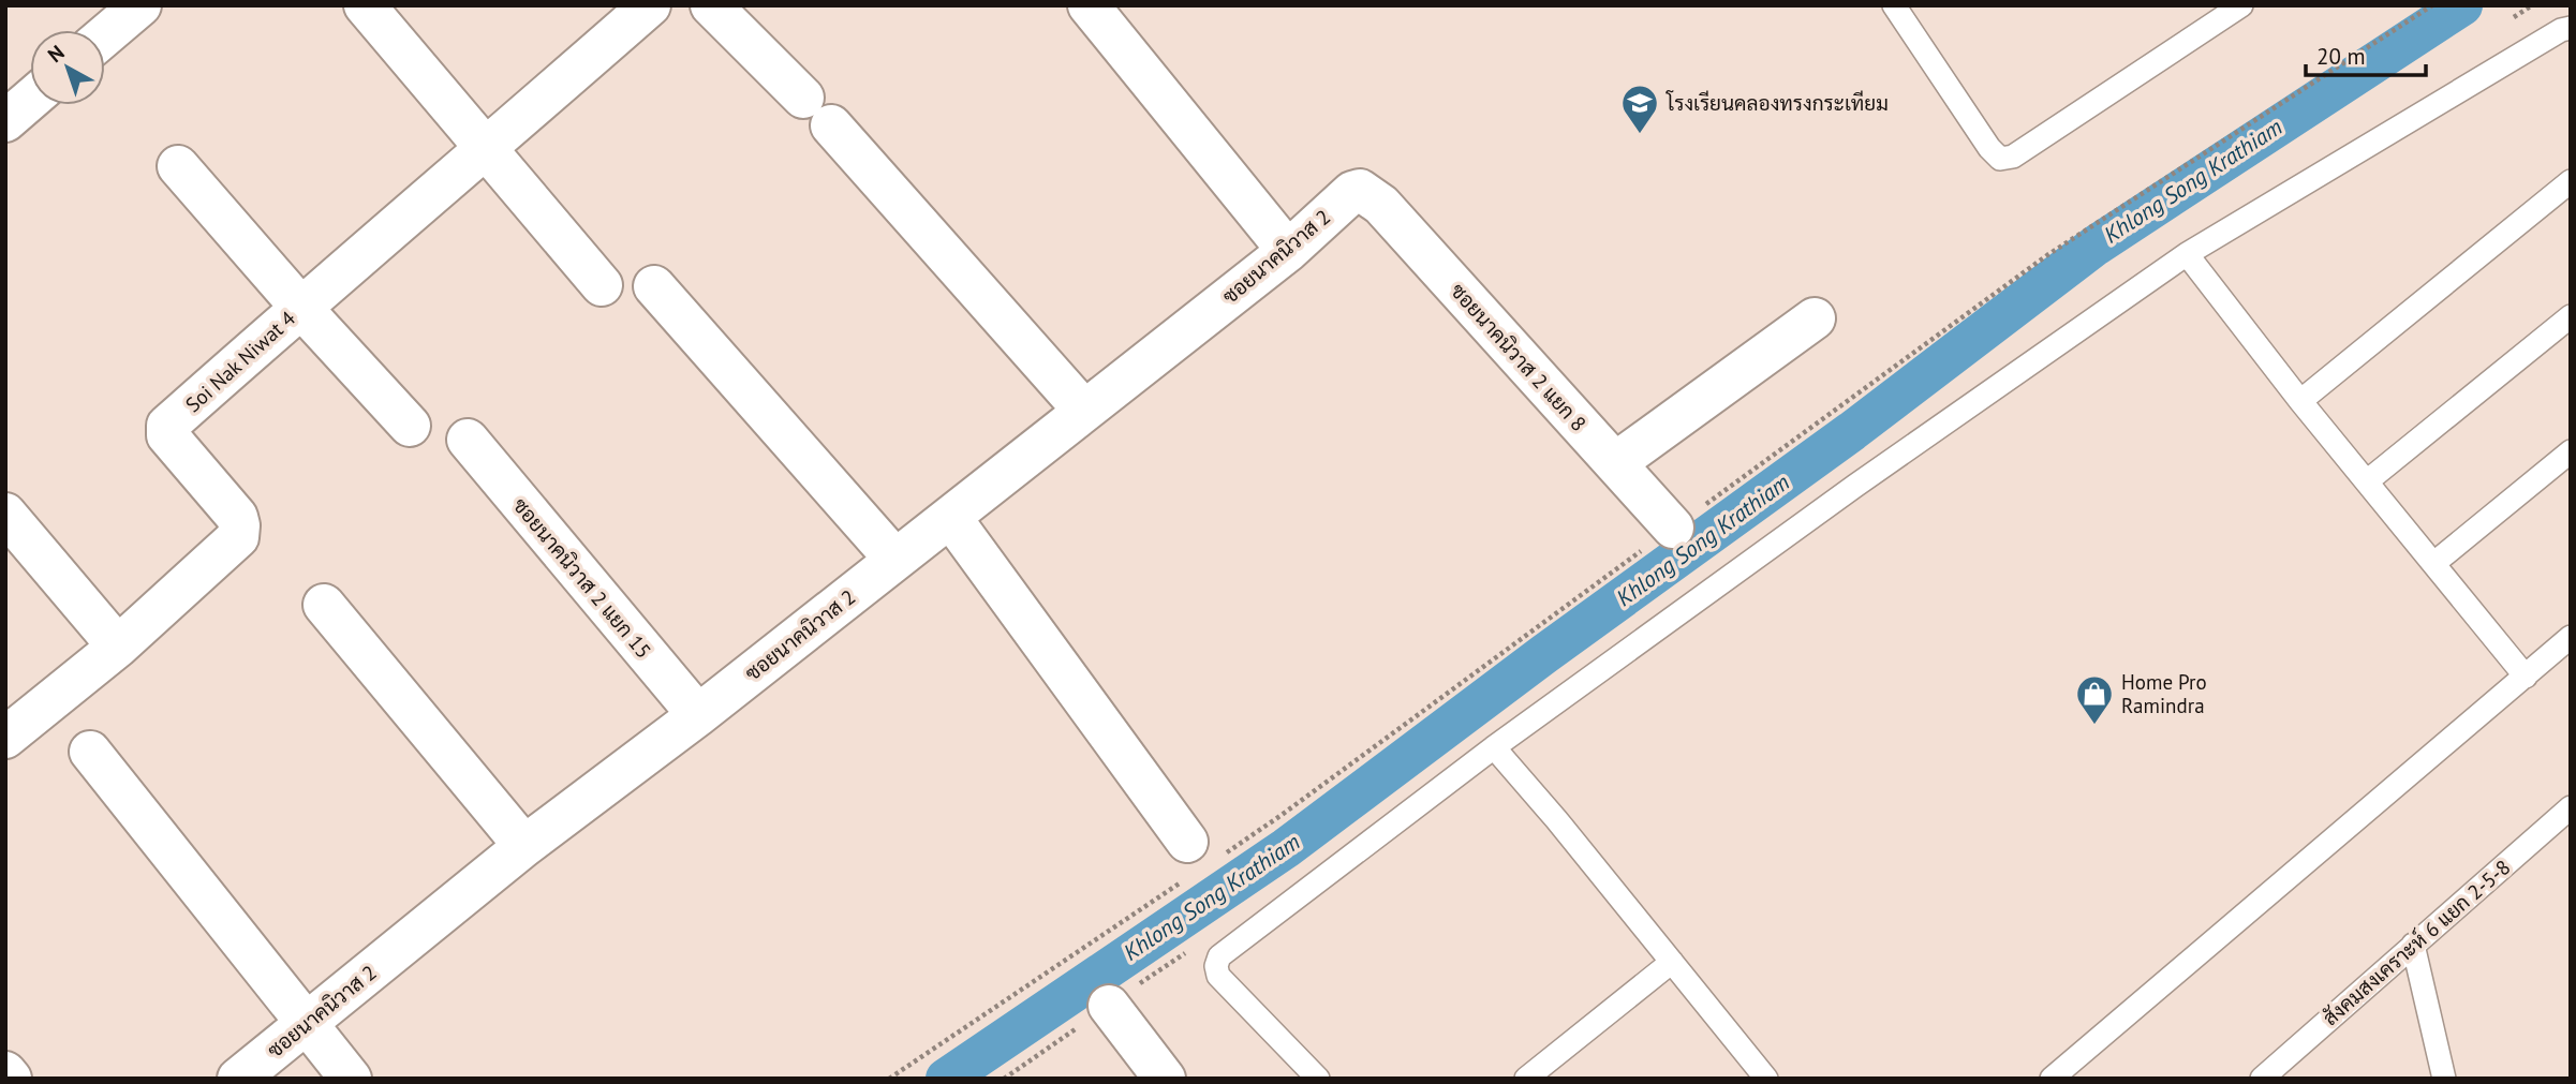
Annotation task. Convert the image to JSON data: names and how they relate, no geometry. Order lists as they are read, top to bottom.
{
  "streets": {
    "street": [
      "ซอยนาคนิวาส 2",
      "ซอยนาคนิวาส 2 แยก 8",
      "Soi Nak Niwat 4",
      "ซอยนาคนิวาส 2 แยก 15"
    ],
    "lane": ["สังคมสงเคราะห์ 6 แยก 2-5-8"]
  },
  "crossings": [
    ["ซอยนาคนิวาส 2", "ซอยนาคนิวาส 2 แยก 8"],
    ["ซอยนาคนิวาส 2", "ซอยนาคนิวาส 2 แยก 15"]
  ],
  "water": ["Khlong Song Krathiam"],
  "places": {
    "school or university": ["โรงเรียนคลองทรงกระเทียม"],
    "shop": ["Home Pro Ramindra"]
  },
  "scale_bar": "20 m",
  "north": "top left"
}
